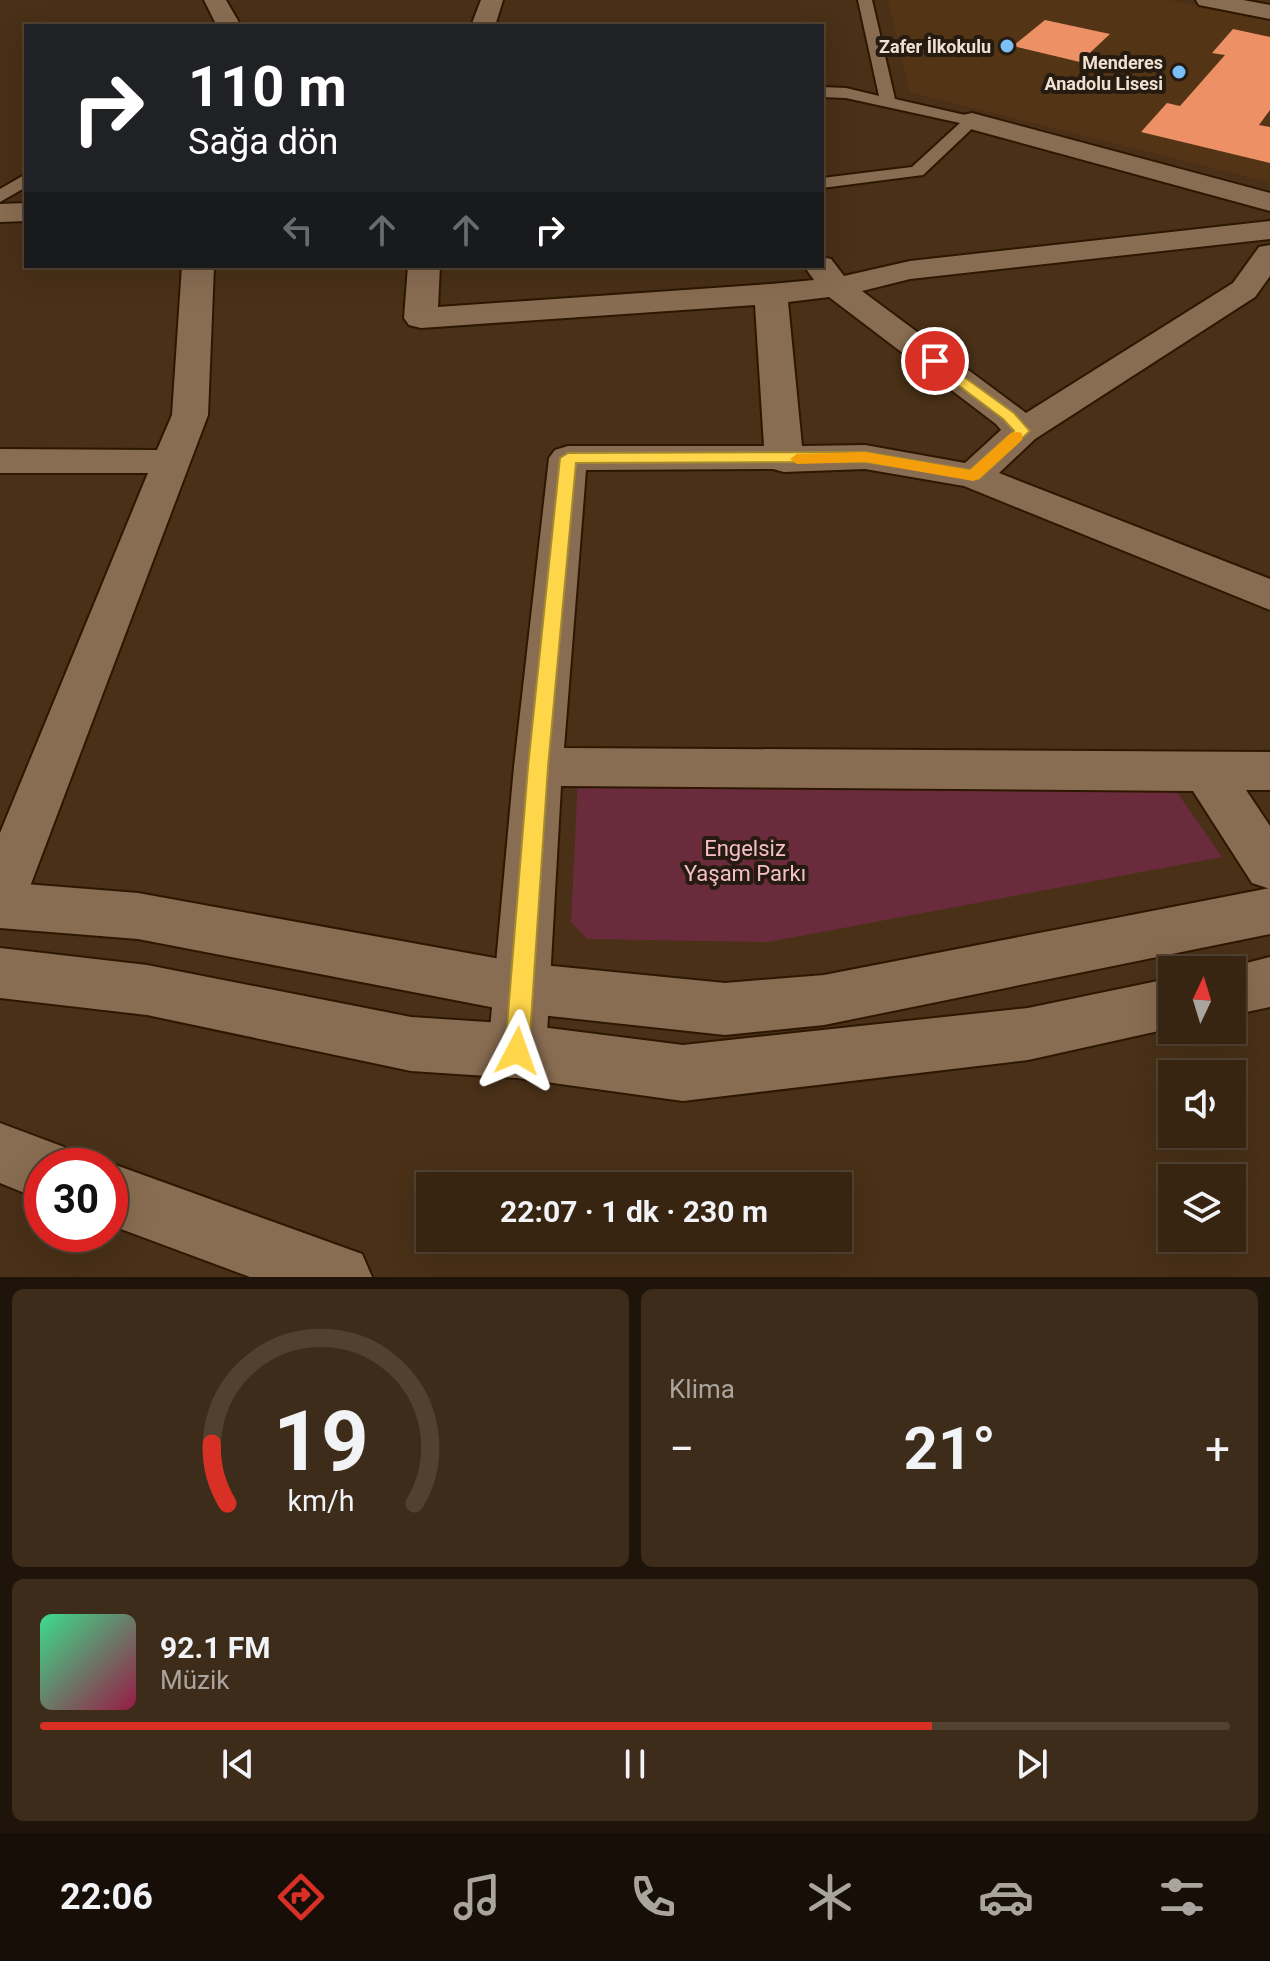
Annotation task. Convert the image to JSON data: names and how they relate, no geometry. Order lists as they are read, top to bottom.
{
  "parks": ["Engelsiz Yaşam Parkı"],
  "places": ["Zafer İlkokulu", "Menderes Anadolu Lisesi"],
  "north": "top",
  "page": {
    "turn": ["110 m", "Sağa dön"],
    "limit": "30",
    "trip": "22:07 · 1 dk · 230 m",
    "tile": "Klima",
    "heat": ["−", "21°", "+"],
    "song": ["92.1 FM", "Müzik"],
    "tabs": "22:06",
    "gauge": ["19", "km/h"]
  }
}
